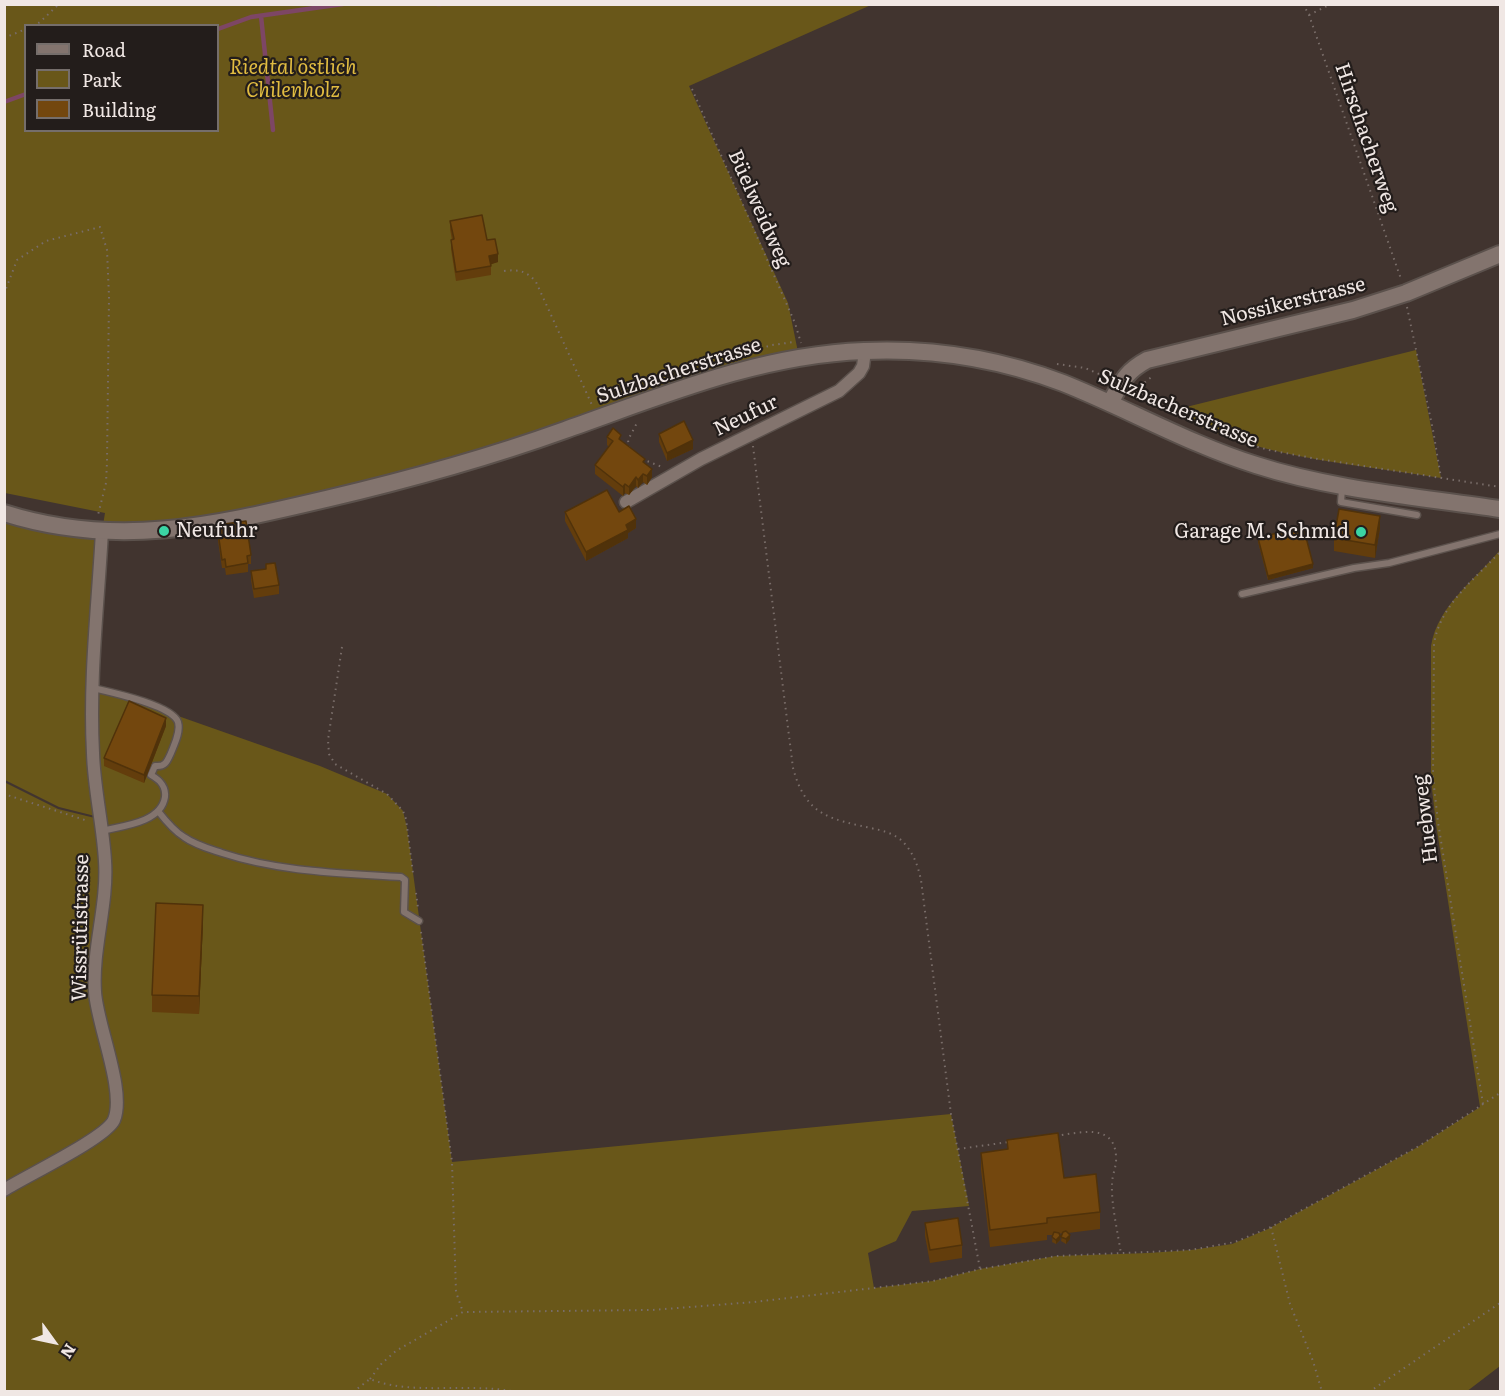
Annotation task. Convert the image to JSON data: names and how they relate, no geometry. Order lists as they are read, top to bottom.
{
  "streets": {
    "street": [
      "Nossikerstrasse",
      "Sulzbacherstrasse",
      "Neufur",
      "Wissrütistrasse"
    ],
    "path": ["Hirschacherweg", "Büelweidweg", "Huebweg"]
  },
  "crossings": [
    ["Hirschacherweg", "Nossikerstrasse"],
    ["Nossikerstrasse", "Sulzbacherstrasse"],
    ["Sulzbacherstrasse", "Neufur"],
    ["Sulzbacherstrasse", "Wissrütistrasse"]
  ],
  "parks": ["Riedtal östlich Chilenholz"],
  "places": ["Neufuhr", "Garage M. Schmid"],
  "legend": ["Road", "Park", "Building"],
  "north": "bottom right"
}
